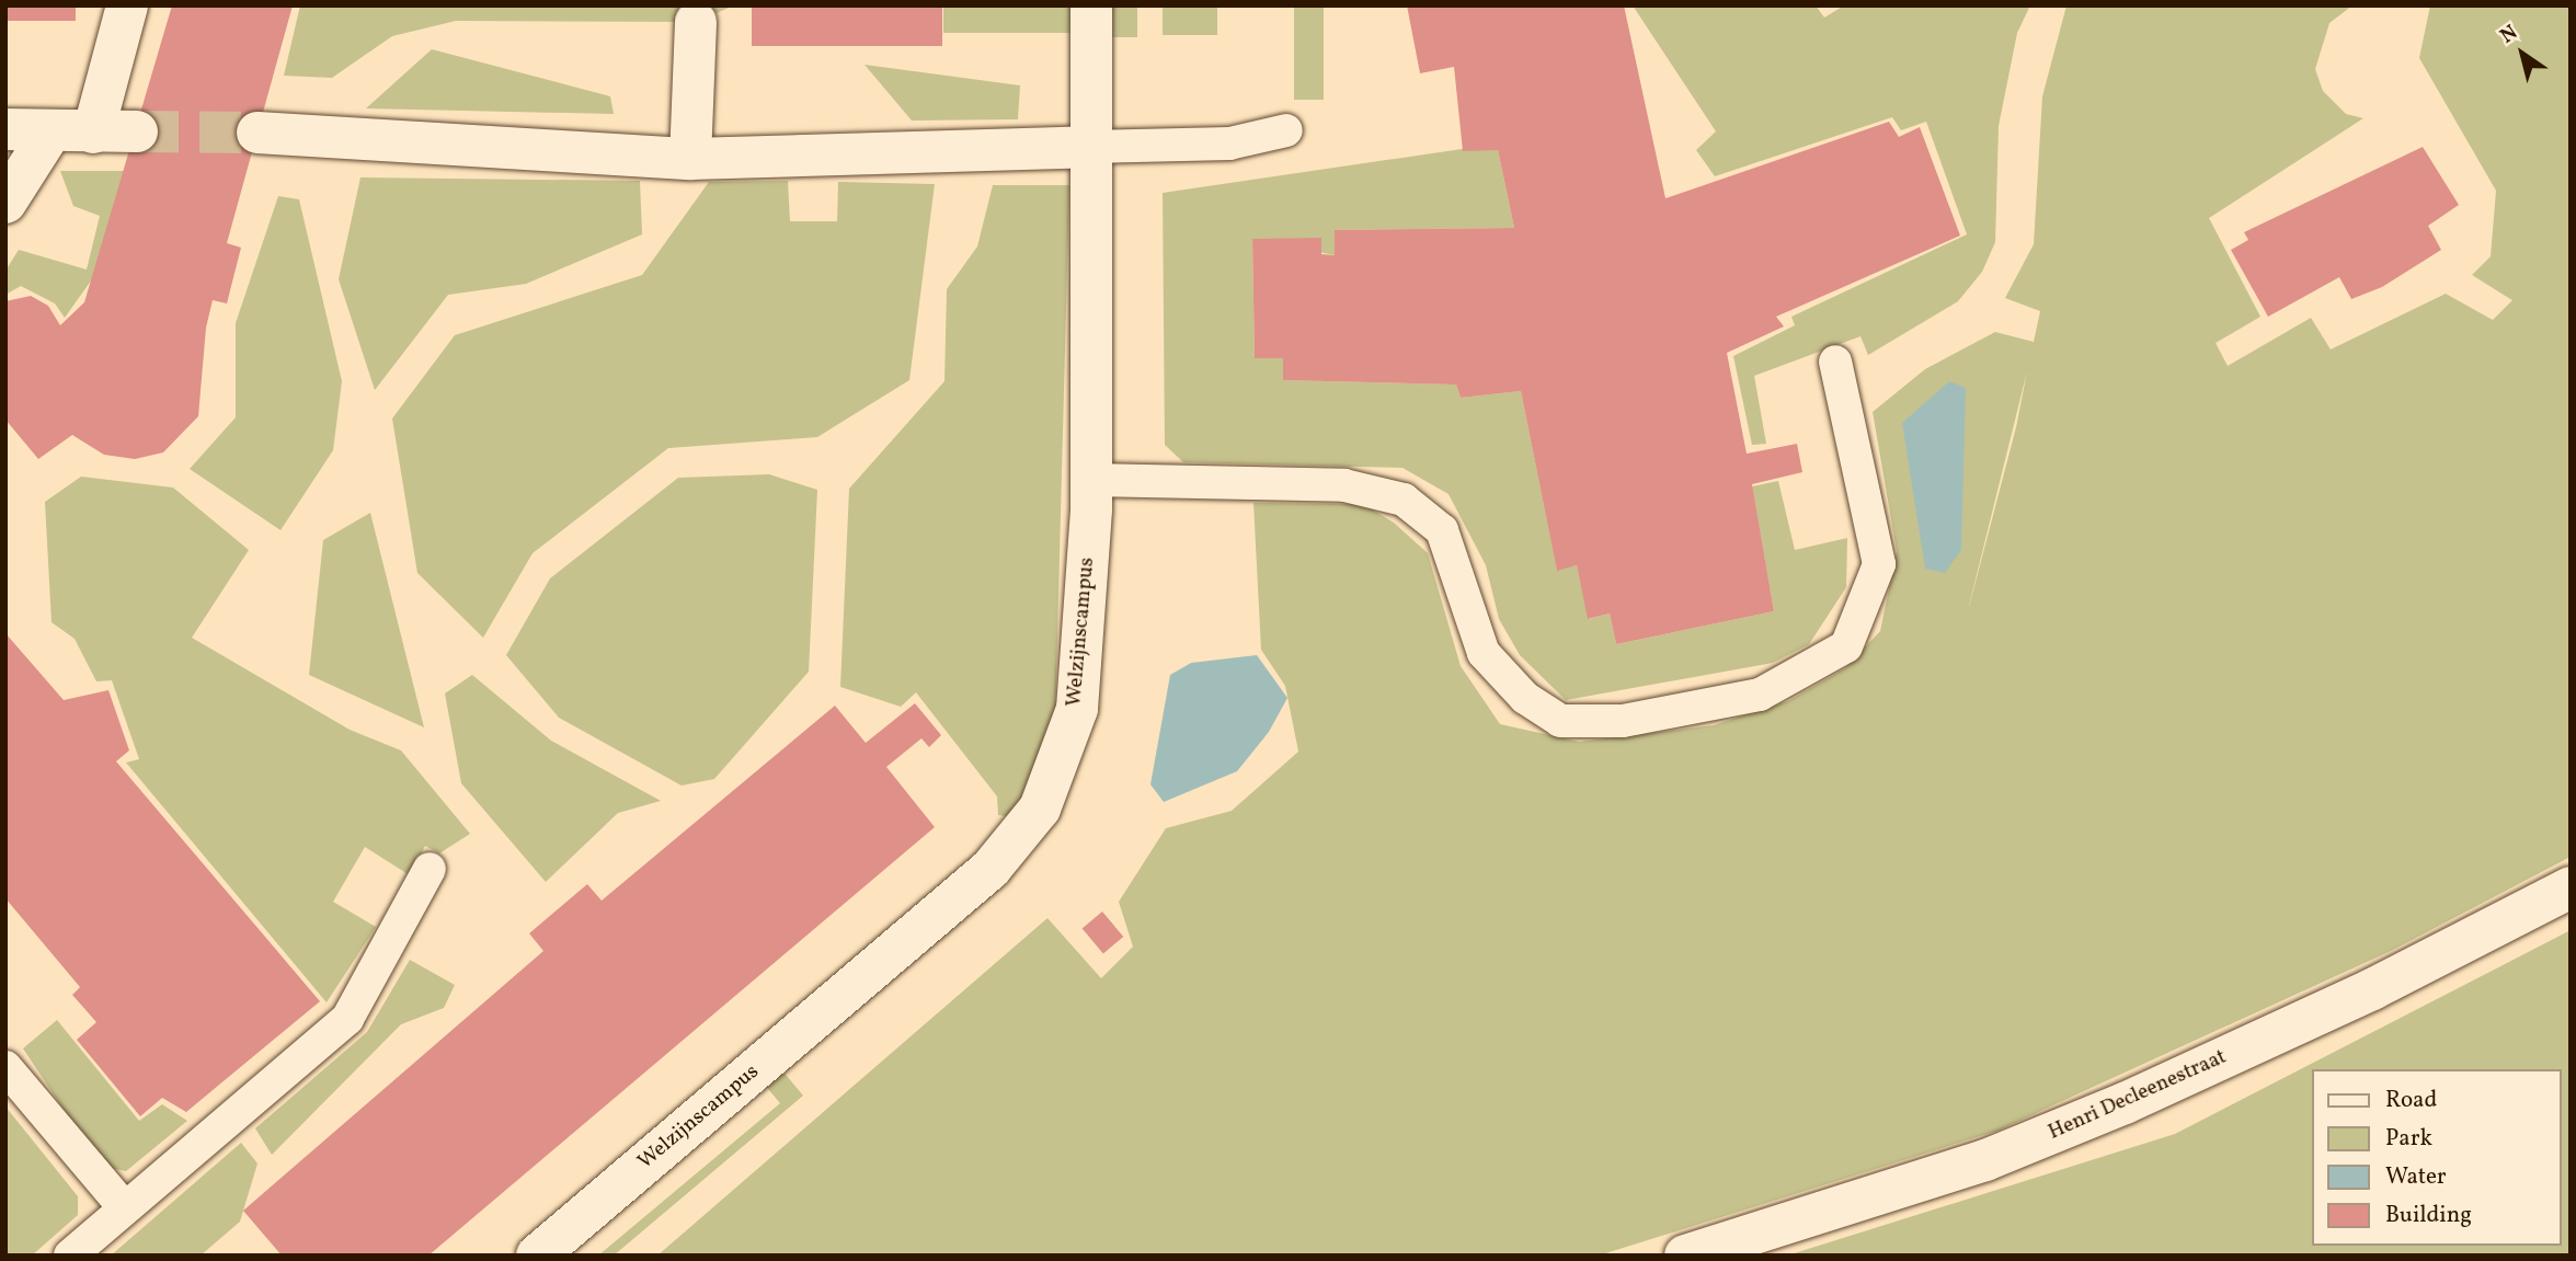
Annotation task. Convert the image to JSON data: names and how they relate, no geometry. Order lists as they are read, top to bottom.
{
  "streets": {
    "street": ["Welzijnscampus", "Henri Decleenestraat"]
  },
  "legend": [
    "Road",
    "Park",
    "Water",
    "Building"
  ],
  "north": "top left"
}
